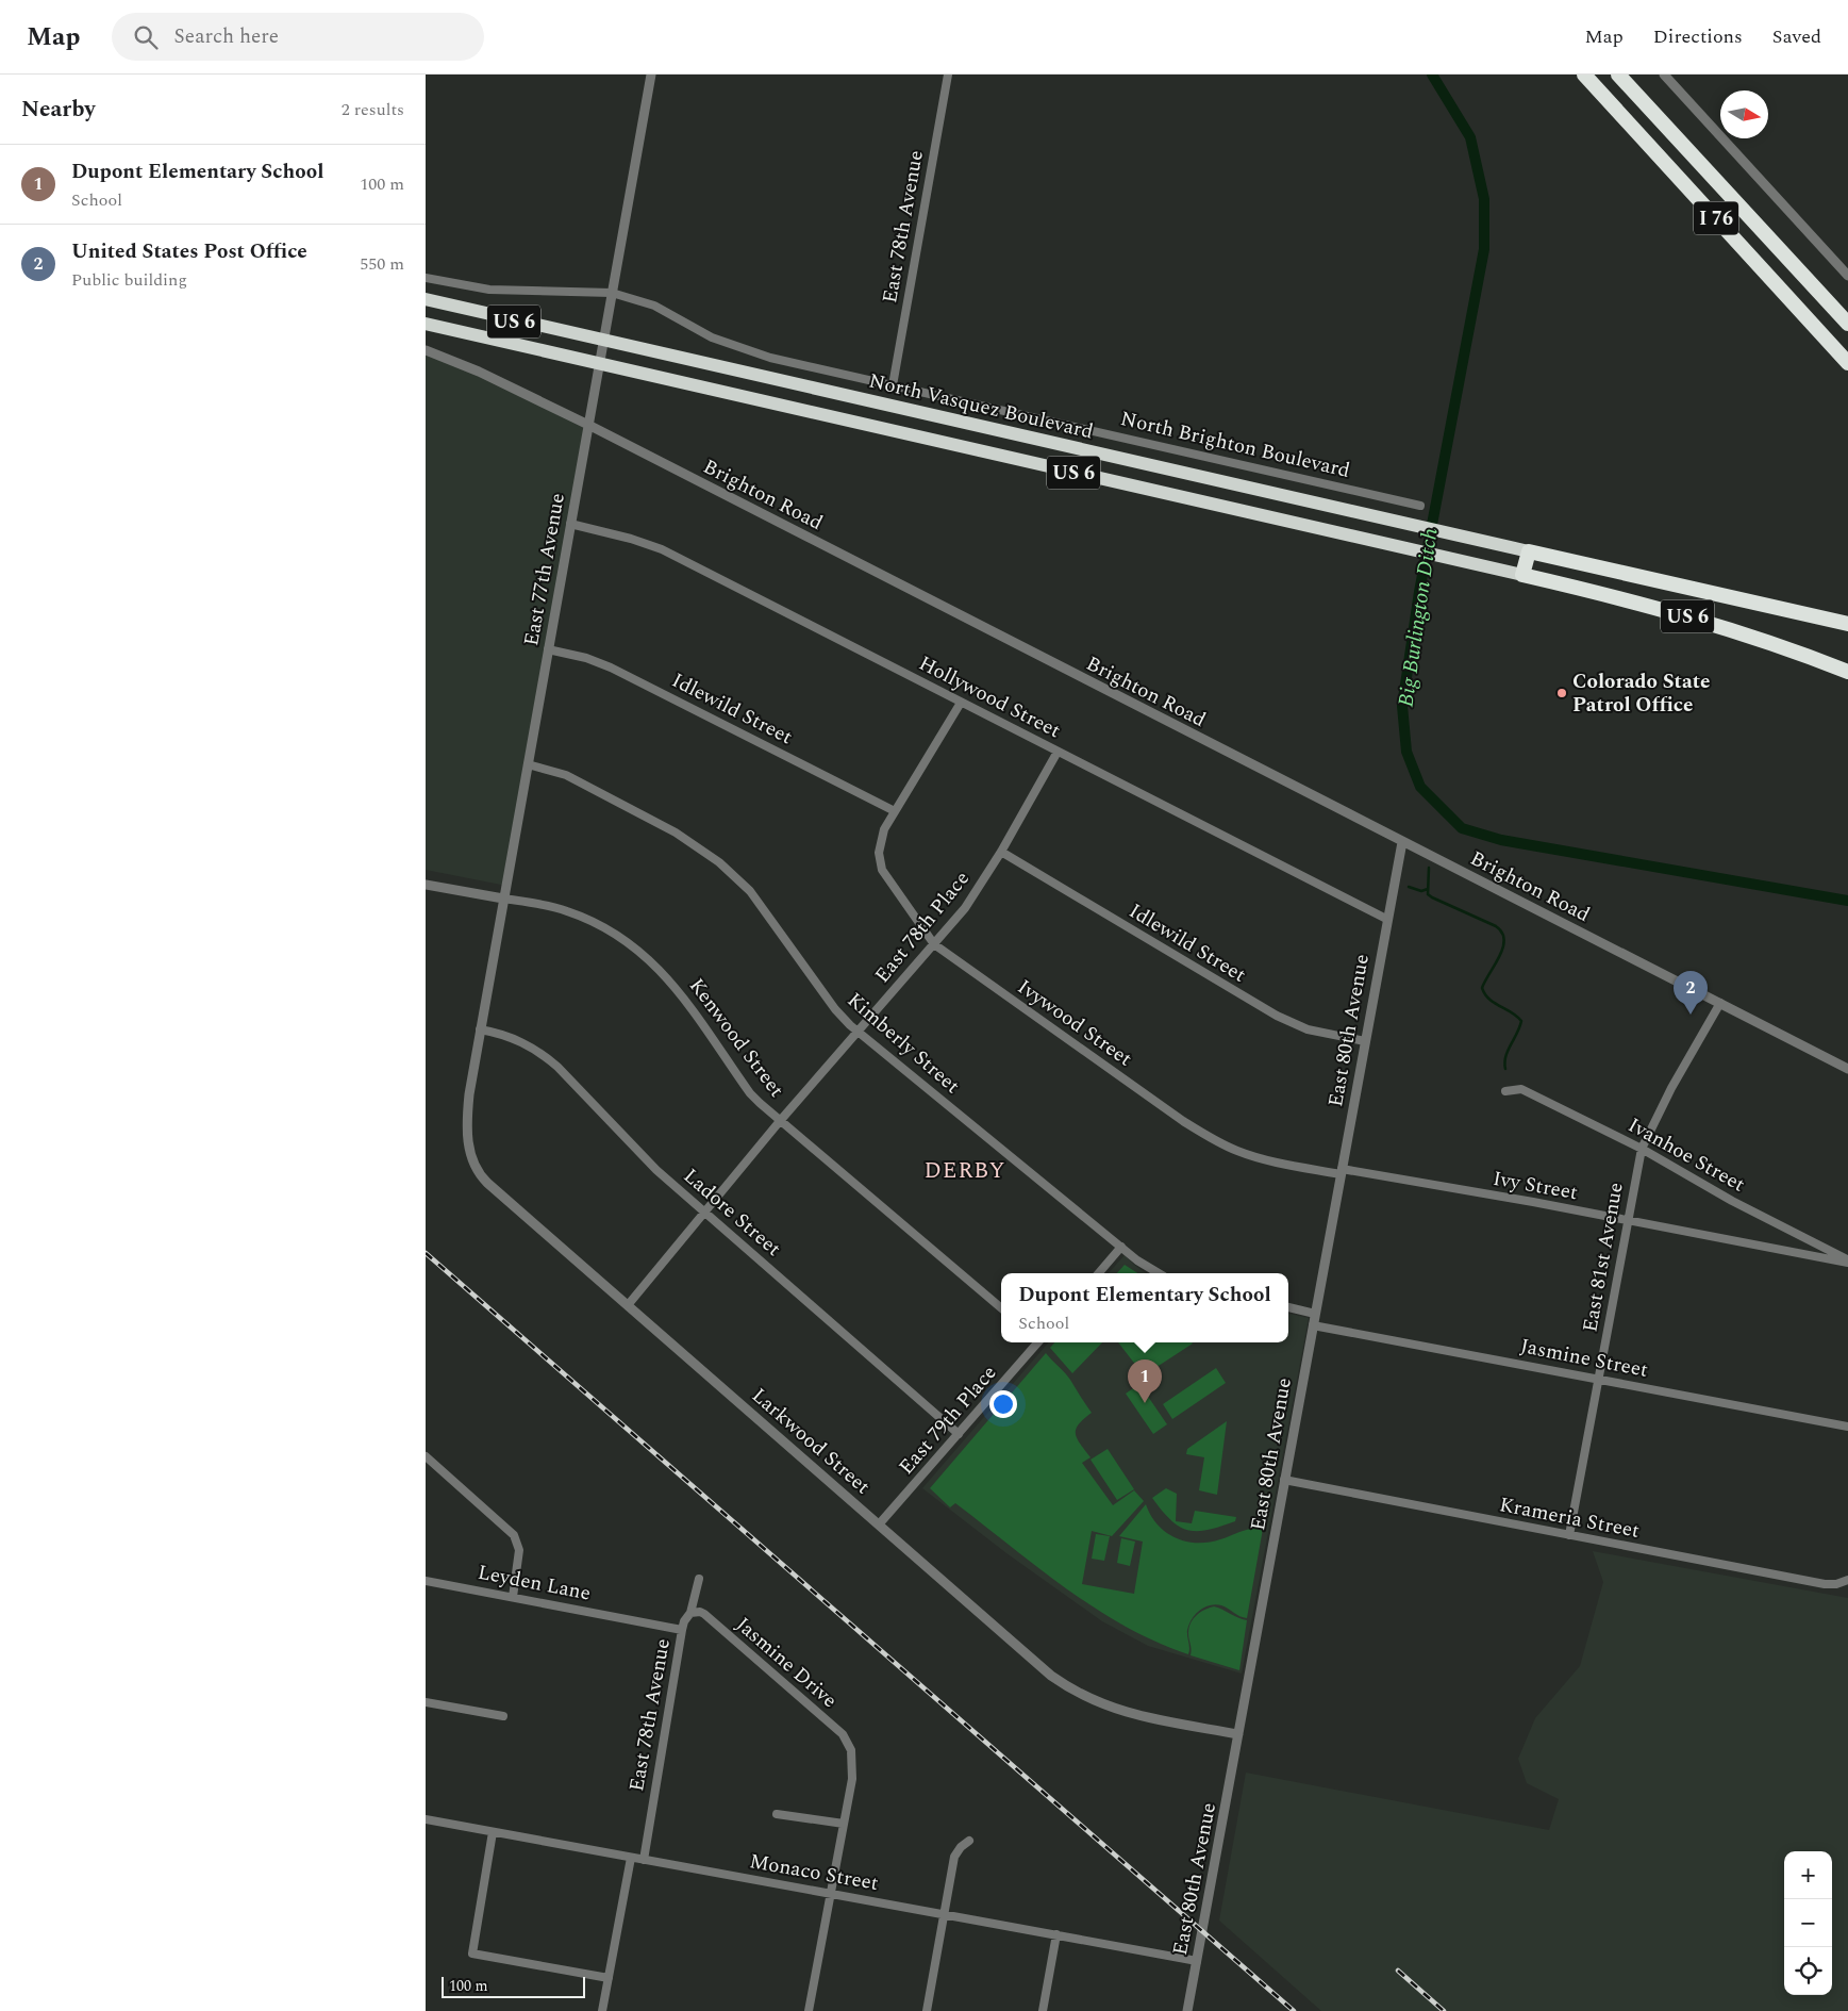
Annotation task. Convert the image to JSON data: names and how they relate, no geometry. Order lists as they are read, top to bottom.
{
  "streets": {
    "highway": ["I 76", "US 6", "North Vasquez Boulevard"],
    "street": [
      "East 78th Avenue",
      "North Brighton Boulevard",
      "Brighton Road",
      "East 77th Avenue",
      "Hollywood Street",
      "Idlewild Street",
      "East 78th Place",
      "Ivywood Street",
      "East 80th Avenue",
      "Kenwood Street",
      "Kimberly Street",
      "Ivanhoe Street",
      "Ivy Street",
      "Ladore Street",
      "East 81st Avenue",
      "Jasmine Street",
      "East 79th Place",
      "Larkwood Street",
      "Krameria Street",
      "Leyden Lane",
      "Jasmine Drive",
      "Monaco Street"
    ]
  },
  "crossings": [
    ["East 78th Avenue", "North Brighton Boulevard"],
    ["East 78th Avenue", "Leyden Lane"],
    ["East 78th Avenue", "Jasmine Drive"],
    ["East 78th Avenue", "Monaco Street"],
    ["US 6", "North Vasquez Boulevard"],
    ["US 6", "East 77th Avenue"],
    ["North Vasquez Boulevard", "East 77th Avenue"],
    ["North Brighton Boulevard", "East 77th Avenue"],
    ["Brighton Road", "East 77th Avenue"],
    ["Brighton Road", "East 80th Avenue"],
    ["Brighton Road", "East 81st Avenue"],
    ["East 77th Avenue", "Hollywood Street"],
    ["East 77th Avenue", "Idlewild Street"],
    ["East 77th Avenue", "Kenwood Street"],
    ["East 77th Avenue", "Kimberly Street"],
    ["East 77th Avenue", "Ladore Street"],
    ["East 77th Avenue", "Larkwood Street"],
    ["Hollywood Street", "East 78th Place"],
    ["Hollywood Street", "Ivywood Street"],
    ["Hollywood Street", "East 80th Avenue"],
    ["Idlewild Street", "East 78th Place"],
    ["Idlewild Street", "Ivywood Street"],
    ["Idlewild Street", "East 80th Avenue"],
    ["East 78th Place", "Ivywood Street"],
    ["East 78th Place", "Kenwood Street"],
    ["East 78th Place", "Kimberly Street"],
    ["East 78th Place", "Ladore Street"],
    ["East 78th Place", "Larkwood Street"],
    ["Ivywood Street", "East 80th Avenue"],
    ["Ivywood Street", "Ivy Street"],
    ["East 80th Avenue", "Ivy Street"],
    ["East 80th Avenue", "Jasmine Street"],
    ["East 80th Avenue", "Larkwood Street"],
    ["East 80th Avenue", "Krameria Street"],
    ["East 80th Avenue", "Monaco Street"],
    ["Ivanhoe Street", "Ivy Street"],
    ["Ivanhoe Street", "East 81st Avenue"],
    ["Ivy Street", "East 81st Avenue"],
    ["Ladore Street", "East 79th Place"],
    ["East 81st Avenue", "Jasmine Street"],
    ["East 81st Avenue", "Krameria Street"],
    ["East 79th Place", "Larkwood Street"]
  ],
  "districts": ["DERBY"],
  "water": ["Big Burlington Ditch"],
  "places": ["Colorado State Patrol Office"],
  "scale_bar": "100 m",
  "north": "right",
  "page": {
    "header": "Map",
    "search": "Search here",
    "nav": ["Map", "Directions", "Saved"],
    "heading": ["Nearby", "2 results"],
    "list": [
      {
        "mark": "1",
        "name": "Dupont Elementary School",
        "note": "School",
        "value": "100 m"
      },
      {
        "mark": "2",
        "name": "United States Post Office",
        "note": "Public building",
        "value": "550 m"
      }
    ],
    "pins": ["2", "1"],
    "popup": ["Dupont Elementary School", "School"],
    "map_buttons": ["+", "−"],
    "scale": "100 m"
  }
}
